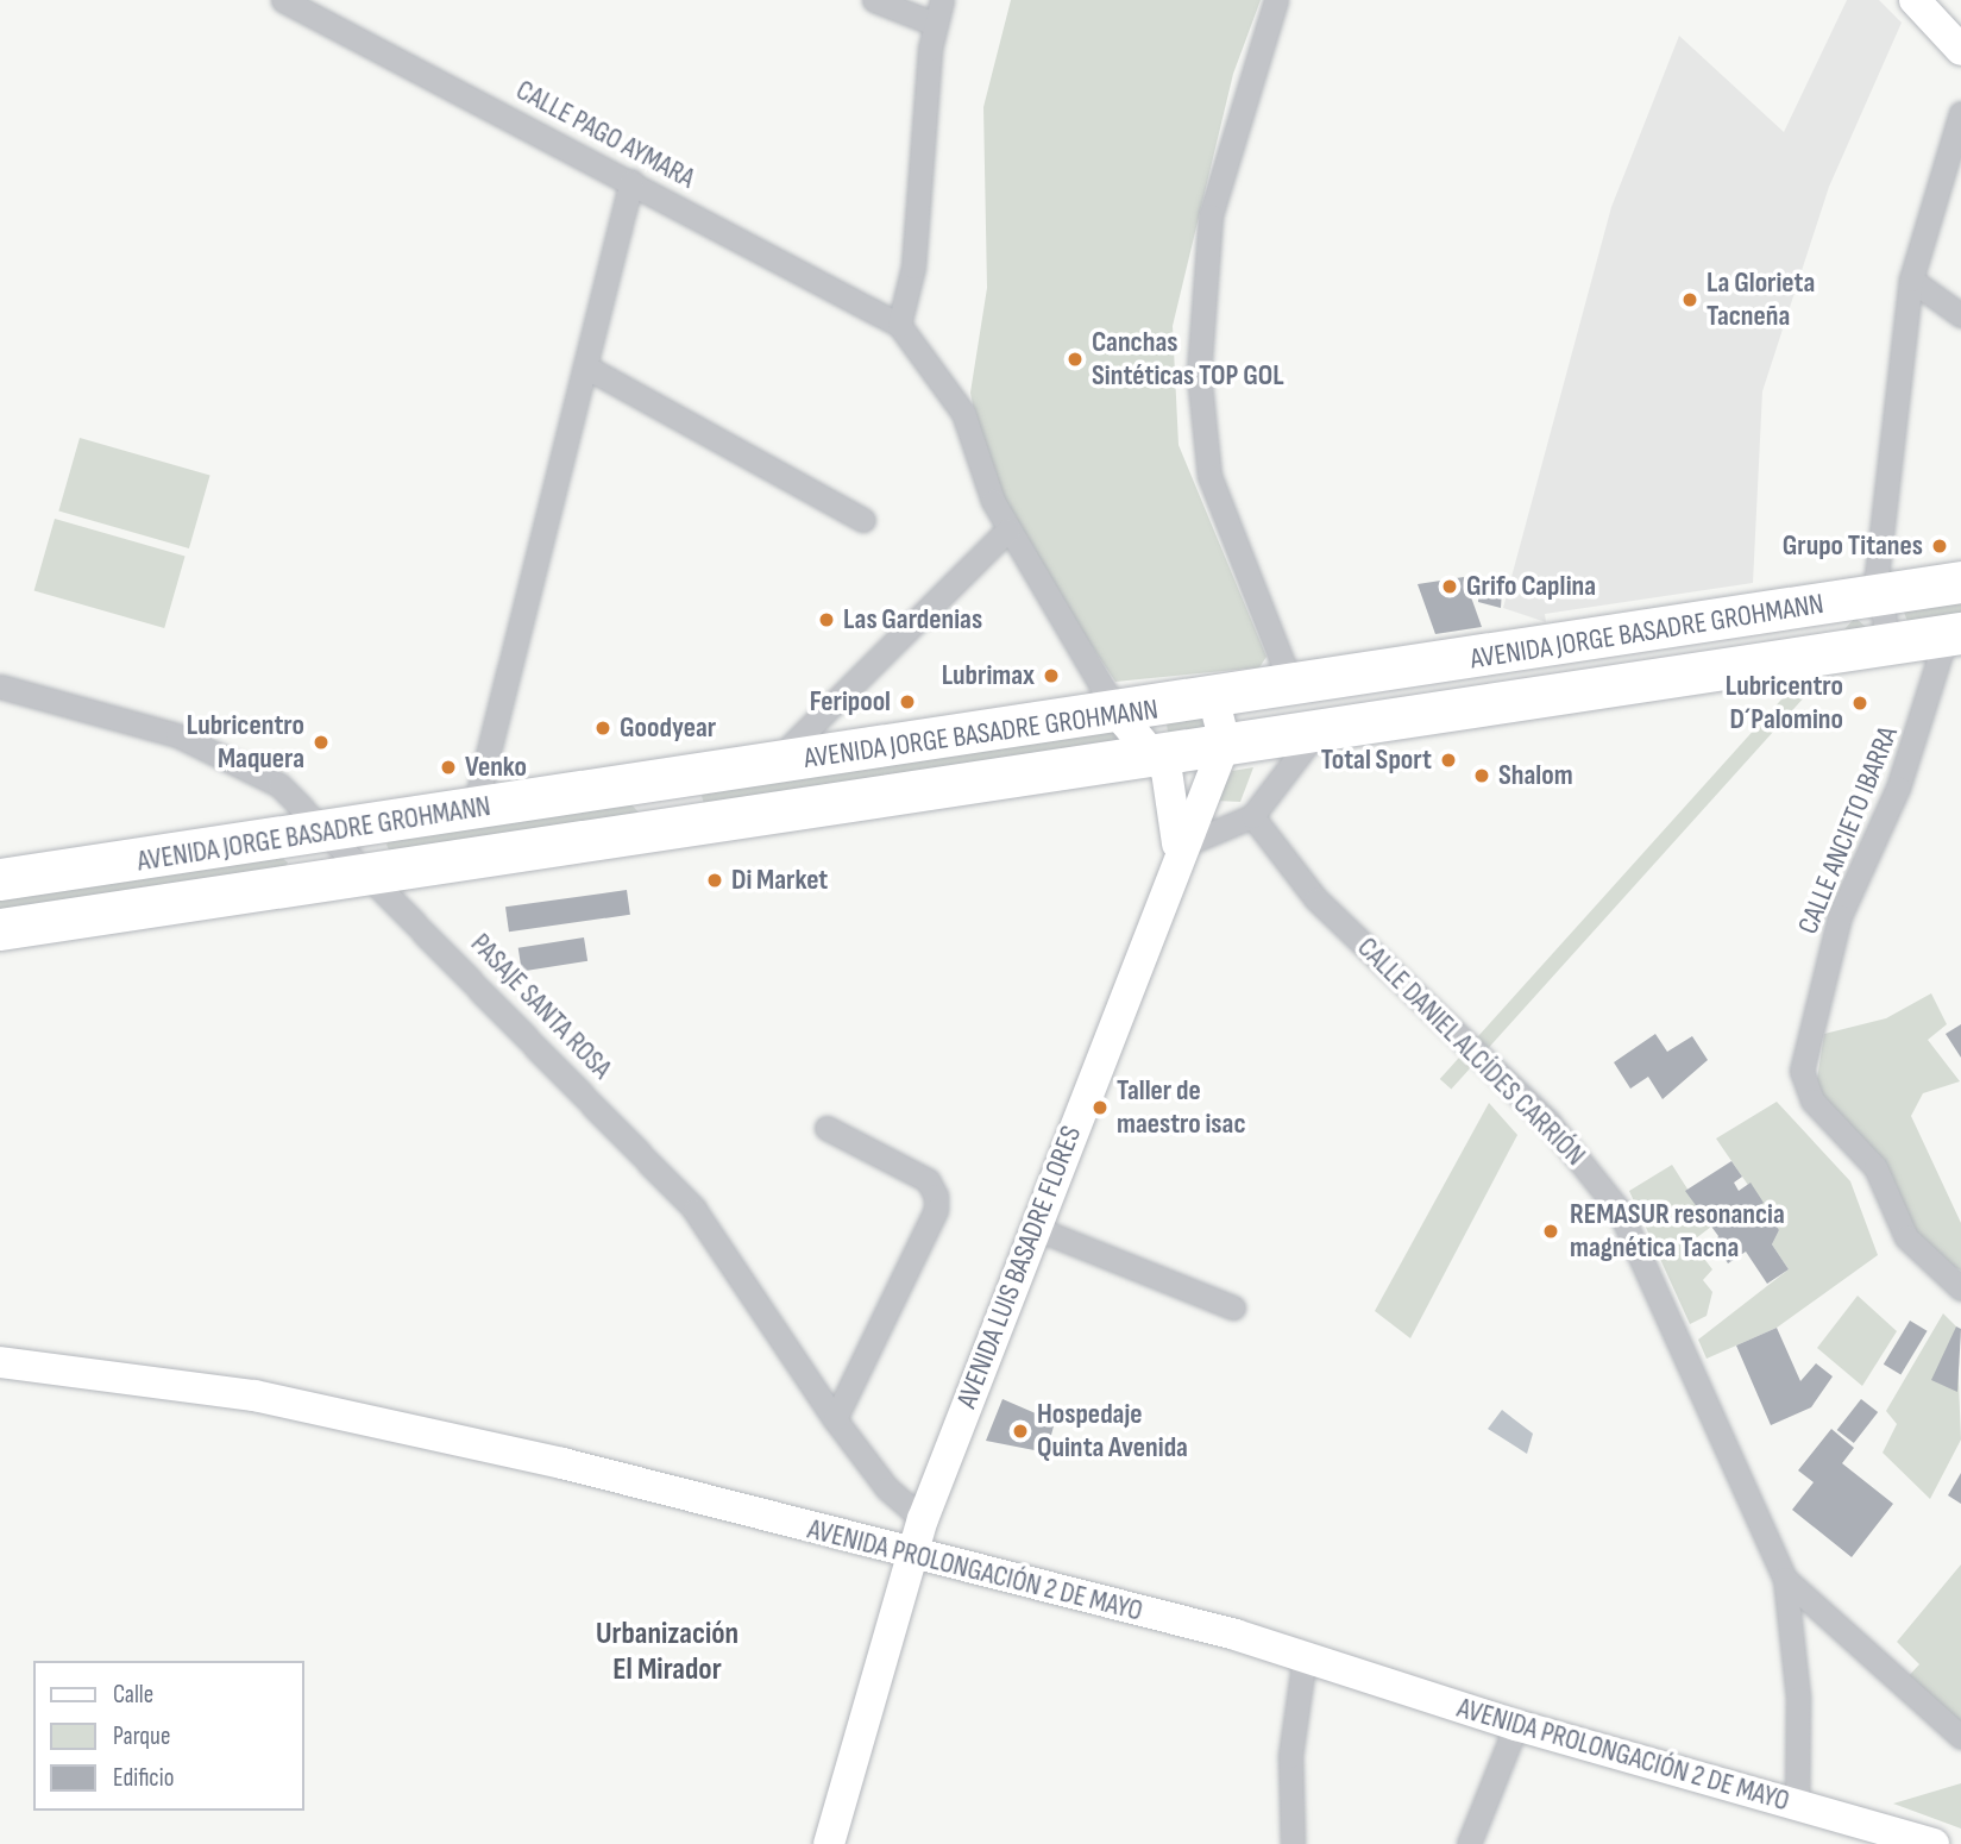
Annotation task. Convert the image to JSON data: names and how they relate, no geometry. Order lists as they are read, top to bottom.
{
  "streets": {
    "highway": ["AVENIDA JORGE BASADRE GROHMANN"],
    "street": [
      "CALLE PAGO AYMARA",
      "CALLE ANCIETO IBARRA",
      "PASAJE SANTA ROSA",
      "CALLE DANIEL ALCÍDES CARRIÓN",
      "AVENIDA LUIS BASADRE FLORES",
      "AVENIDA PROLONGACIÓN 2 DE MAYO"
    ]
  },
  "crossings": [
    ["AVENIDA JORGE BASADRE GROHMANN", "CALLE ANCIETO IBARRA"],
    ["AVENIDA JORGE BASADRE GROHMANN", "PASAJE SANTA ROSA"],
    ["AVENIDA JORGE BASADRE GROHMANN", "AVENIDA LUIS BASADRE FLORES"],
    ["PASAJE SANTA ROSA", "AVENIDA LUIS BASADRE FLORES"],
    ["CALLE DANIEL ALCÍDES CARRIÓN", "AVENIDA PROLONGACIÓN 2 DE MAYO"],
    ["AVENIDA LUIS BASADRE FLORES", "AVENIDA PROLONGACIÓN 2 DE MAYO"]
  ],
  "districts": ["Urbanización El Mirador"],
  "places": [
    "La Glorieta Tacneña",
    "Canchas Sintéticas TOP GOL",
    "Grupo Titanes",
    "Grifo Caplina",
    "Las Gardenias",
    "Lubrimax",
    "Feripool",
    "Lubricentro D´Palomino",
    "Goodyear",
    "Lubricentro Maquera",
    "Total Sport",
    "Venko",
    "Shalom",
    "Di Market",
    "Taller de maestro isac",
    "REMASUR resonancia magnética Tacna",
    "Hospedaje Quinta Avenida"
  ],
  "legend": ["Calle", "Parque", "Edificio"]
}
